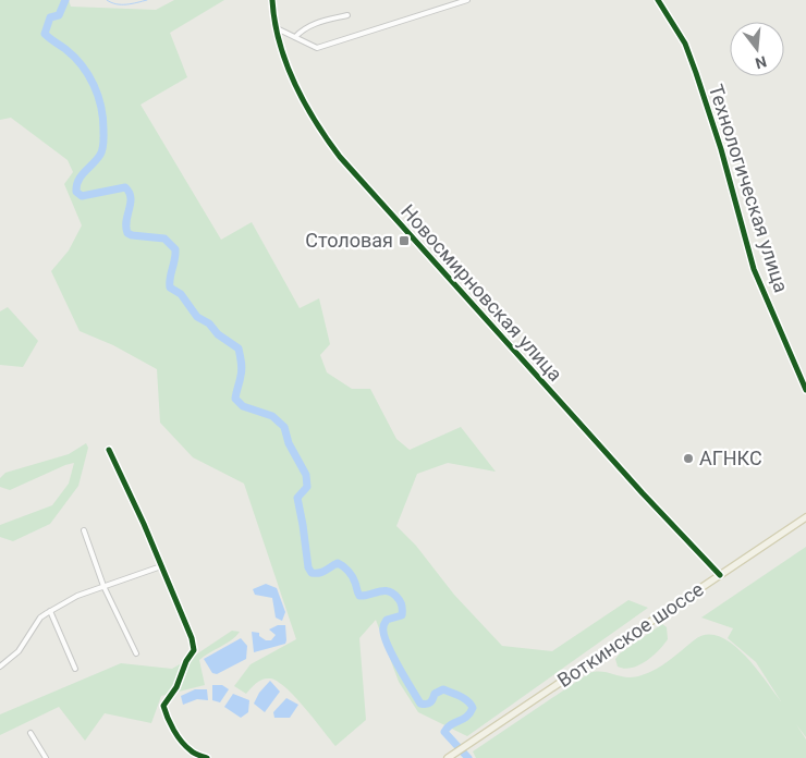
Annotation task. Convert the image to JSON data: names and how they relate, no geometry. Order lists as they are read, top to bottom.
{
  "streets": {
    "main road": ["Воткинское шоссе"],
    "street": ["Технологическая улица", "Новосмирновская улица"]
  },
  "crossings": [
    ["Новосмирновская улица", "Воткинское шоссе"]
  ],
  "places": {
    "transit": ["Столовая"],
    "other": ["АГНКС"]
  },
  "north": "bottom"
}
